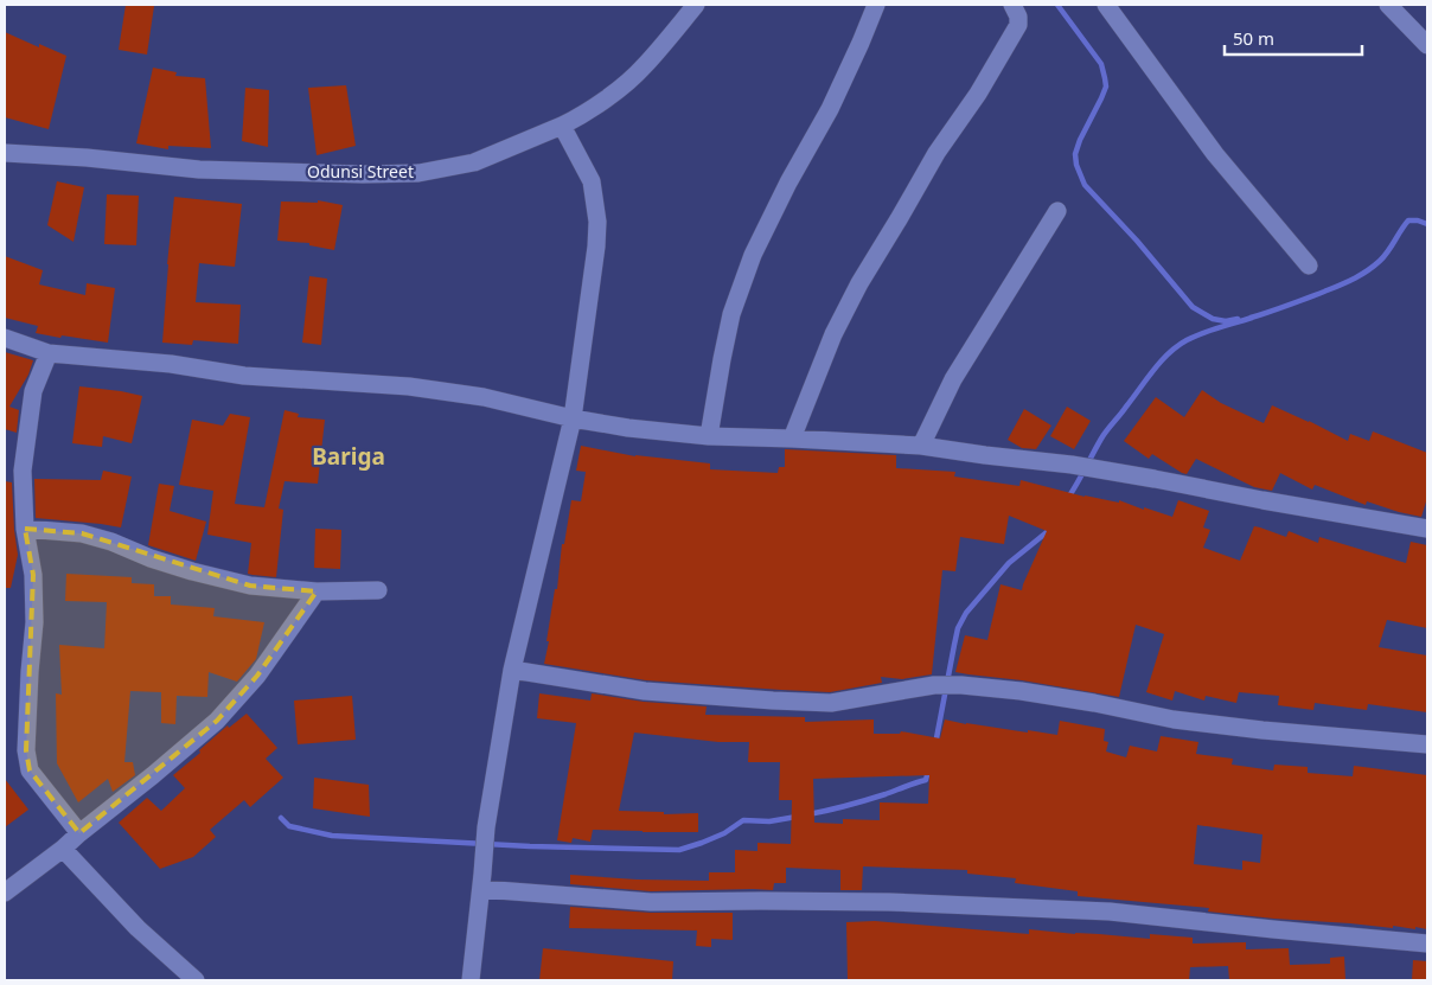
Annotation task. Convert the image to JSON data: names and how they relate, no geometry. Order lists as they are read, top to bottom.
{
  "streets": {
    "street": ["Odunsi Street"]
  },
  "districts": ["Bariga"],
  "scale_bar": "50 m"
}
